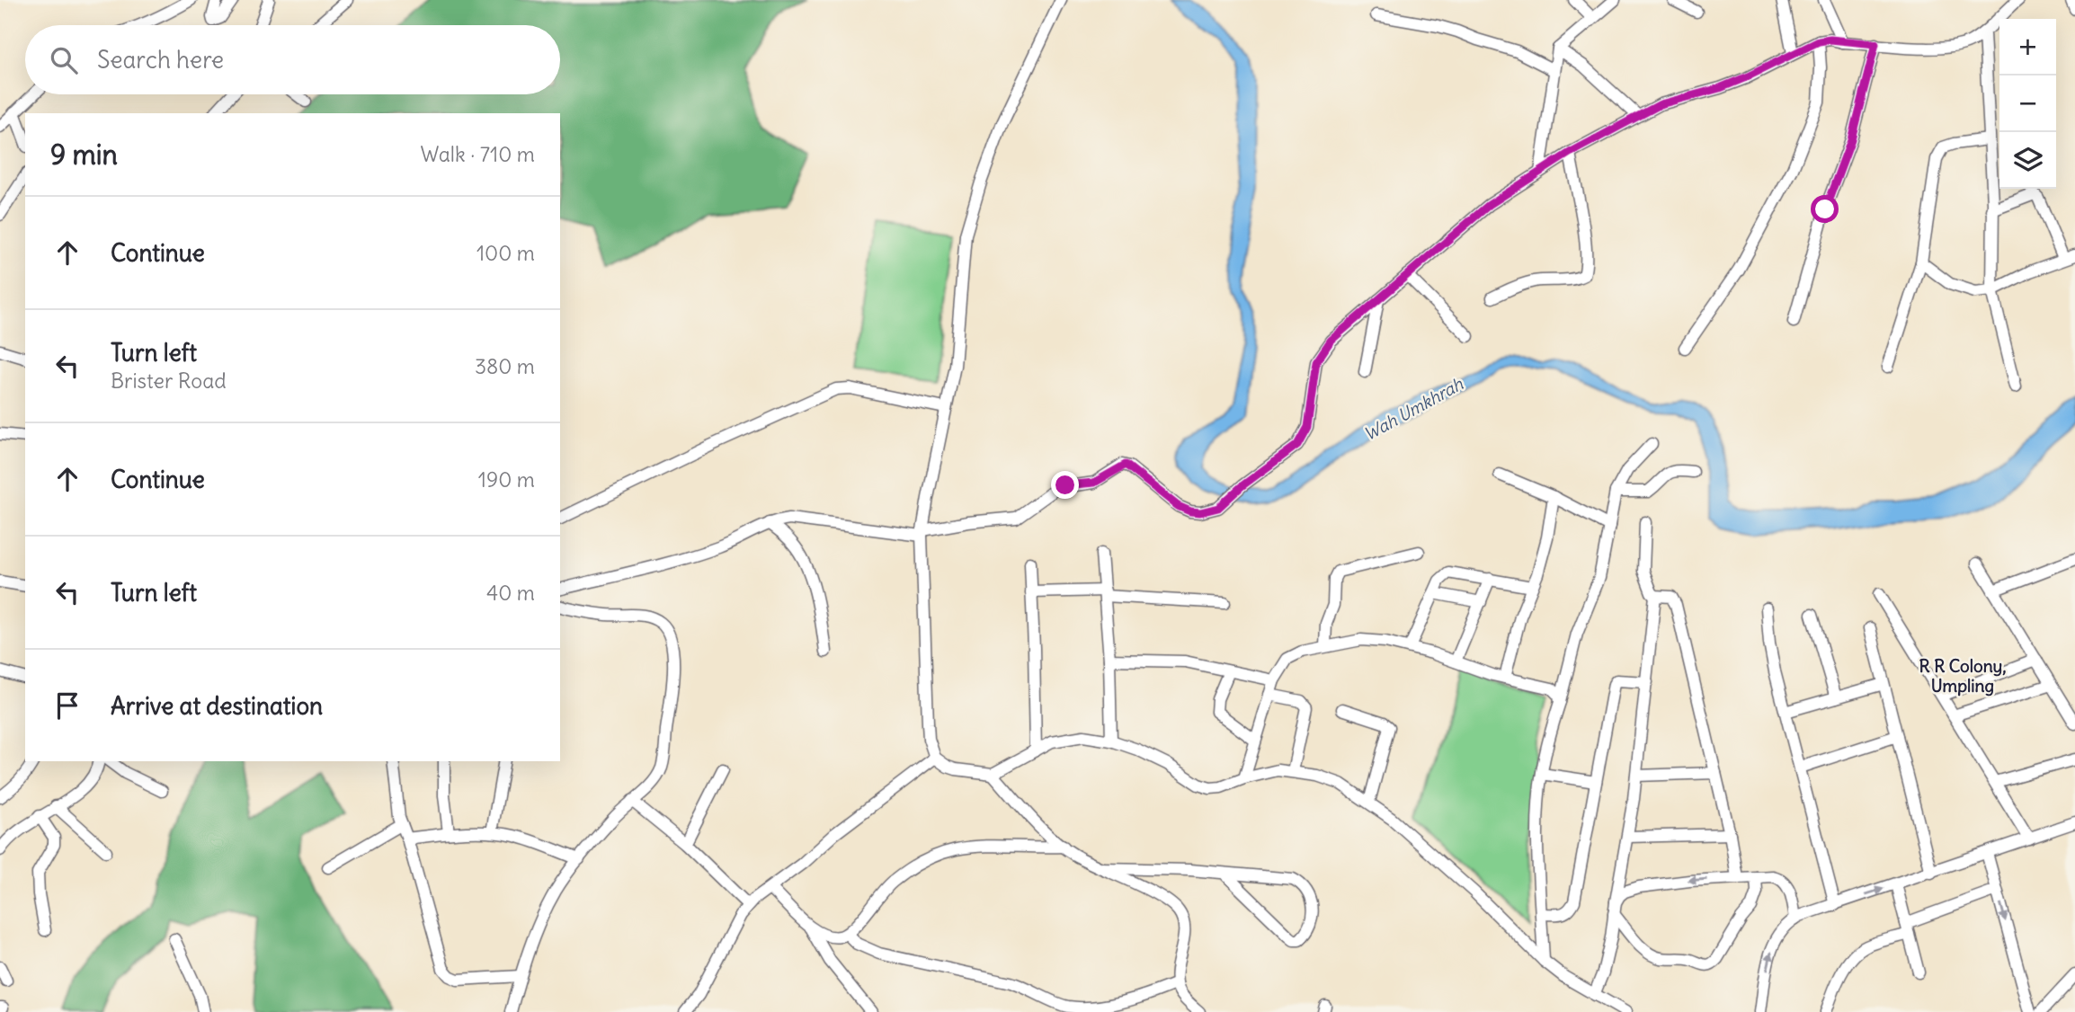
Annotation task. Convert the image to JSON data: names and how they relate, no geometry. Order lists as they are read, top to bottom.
{
  "districts": ["R R Colony, Umpling"],
  "water": ["Wah Umkhrah"],
  "page": {
    "map_buttons": ["+", "−"],
    "search": "Search here",
    "heading": ["9 min", "Walk · 710 m"],
    "list": [
      ["Continue", "100 m"],
      ["Turn left", "Brister Road", "380 m"],
      ["Continue", "190 m"],
      ["Turn left", "40 m"],
      "Arrive at destination"
    ]
  }
}
